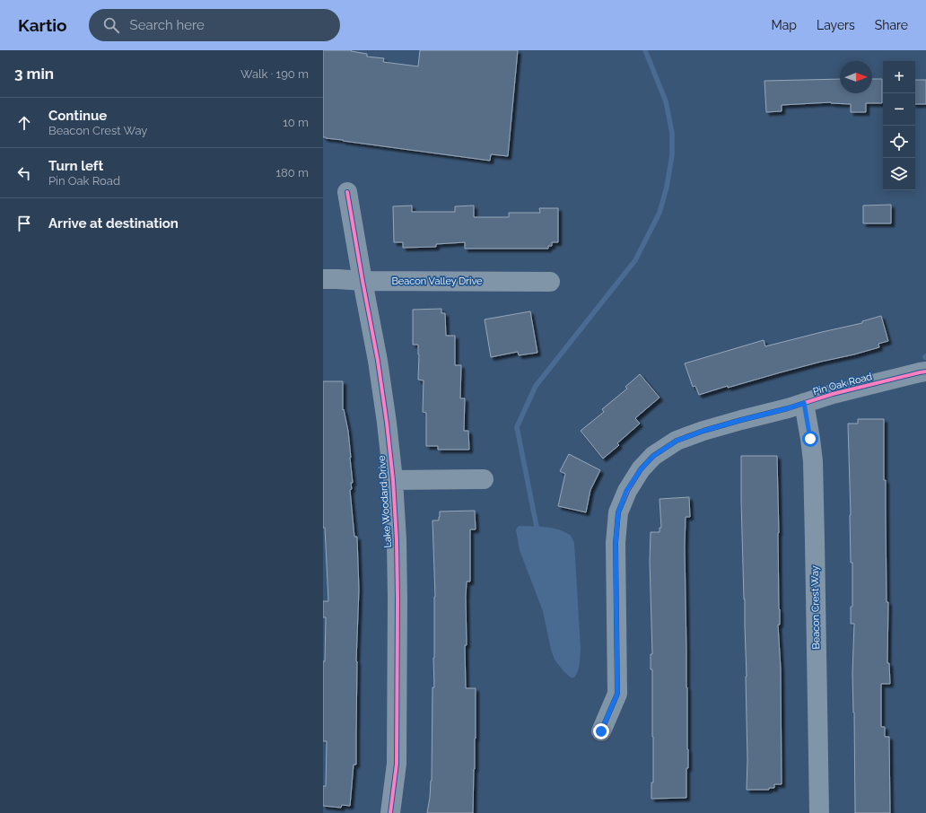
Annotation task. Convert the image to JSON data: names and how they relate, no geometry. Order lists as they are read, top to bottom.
{
  "streets": {
    "street": [
      "Beacon Valley Drive",
      "Pin Oak Road",
      "Lake Woodard Drive",
      "Beacon Crest Way"
    ]
  },
  "crossings": [
    ["Beacon Valley Drive", "Lake Woodard Drive"],
    ["Pin Oak Road", "Beacon Crest Way"]
  ],
  "north": "right",
  "page": {
    "header": "Kartio",
    "search": "Search here",
    "nav": ["Map", "Layers", "Share"],
    "heading": ["3 min", "Walk · 190 m"],
    "map_buttons": ["+", "−"],
    "list": [
      ["Continue", "Beacon Crest Way", "10 m"],
      ["Turn left", "Pin Oak Road", "180 m"],
      "Arrive at destination"
    ]
  }
}
